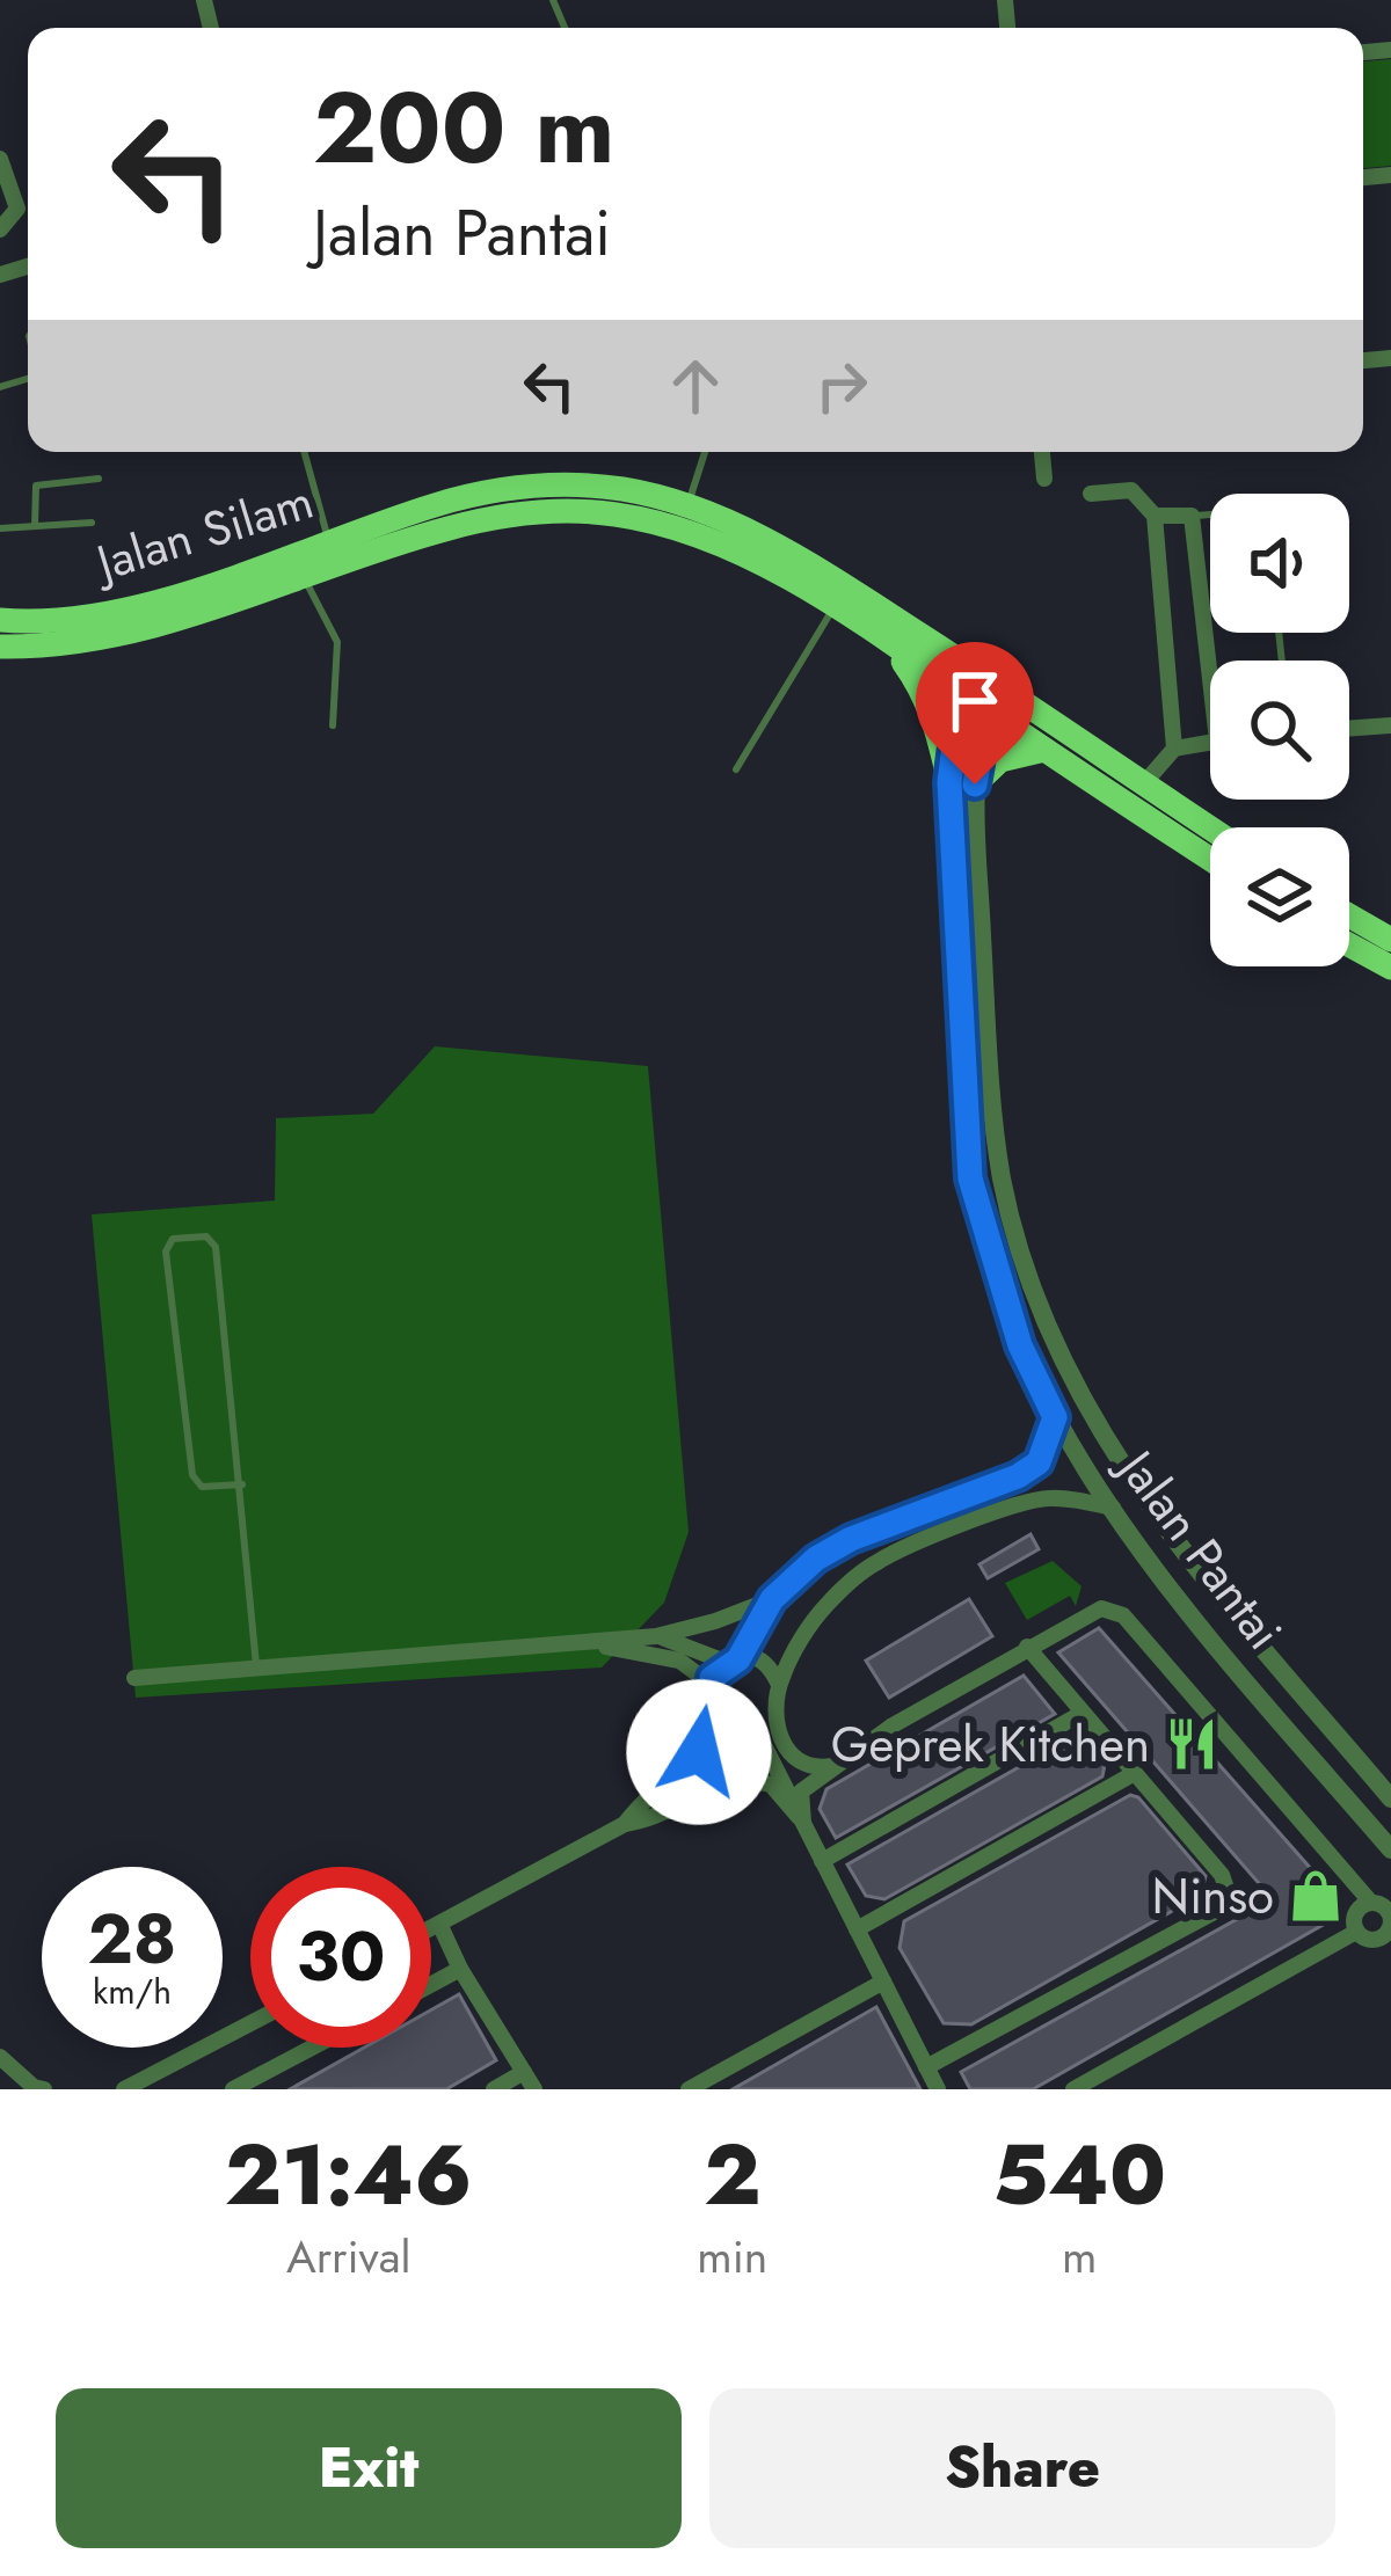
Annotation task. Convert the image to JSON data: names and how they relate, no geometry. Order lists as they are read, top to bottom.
{
  "streets": {
    "highway": ["Jalan Silam"],
    "street": ["Jalan Pantai"]
  },
  "crossings": [
    ["Jalan Silam", "Jalan Pantai"]
  ],
  "places": {
    "restaurant": ["Geprek Kitchen"],
    "shop": ["Ninso"]
  },
  "page": {
    "turn": ["200 m", "Jalan Pantai"],
    "speed": "28 km/h",
    "limit": "30",
    "eta": [
      "21:46",
      "Arrival",
      "2",
      "min",
      "540",
      "m"
    ],
    "buttons": ["Exit", "Share"]
  }
}
